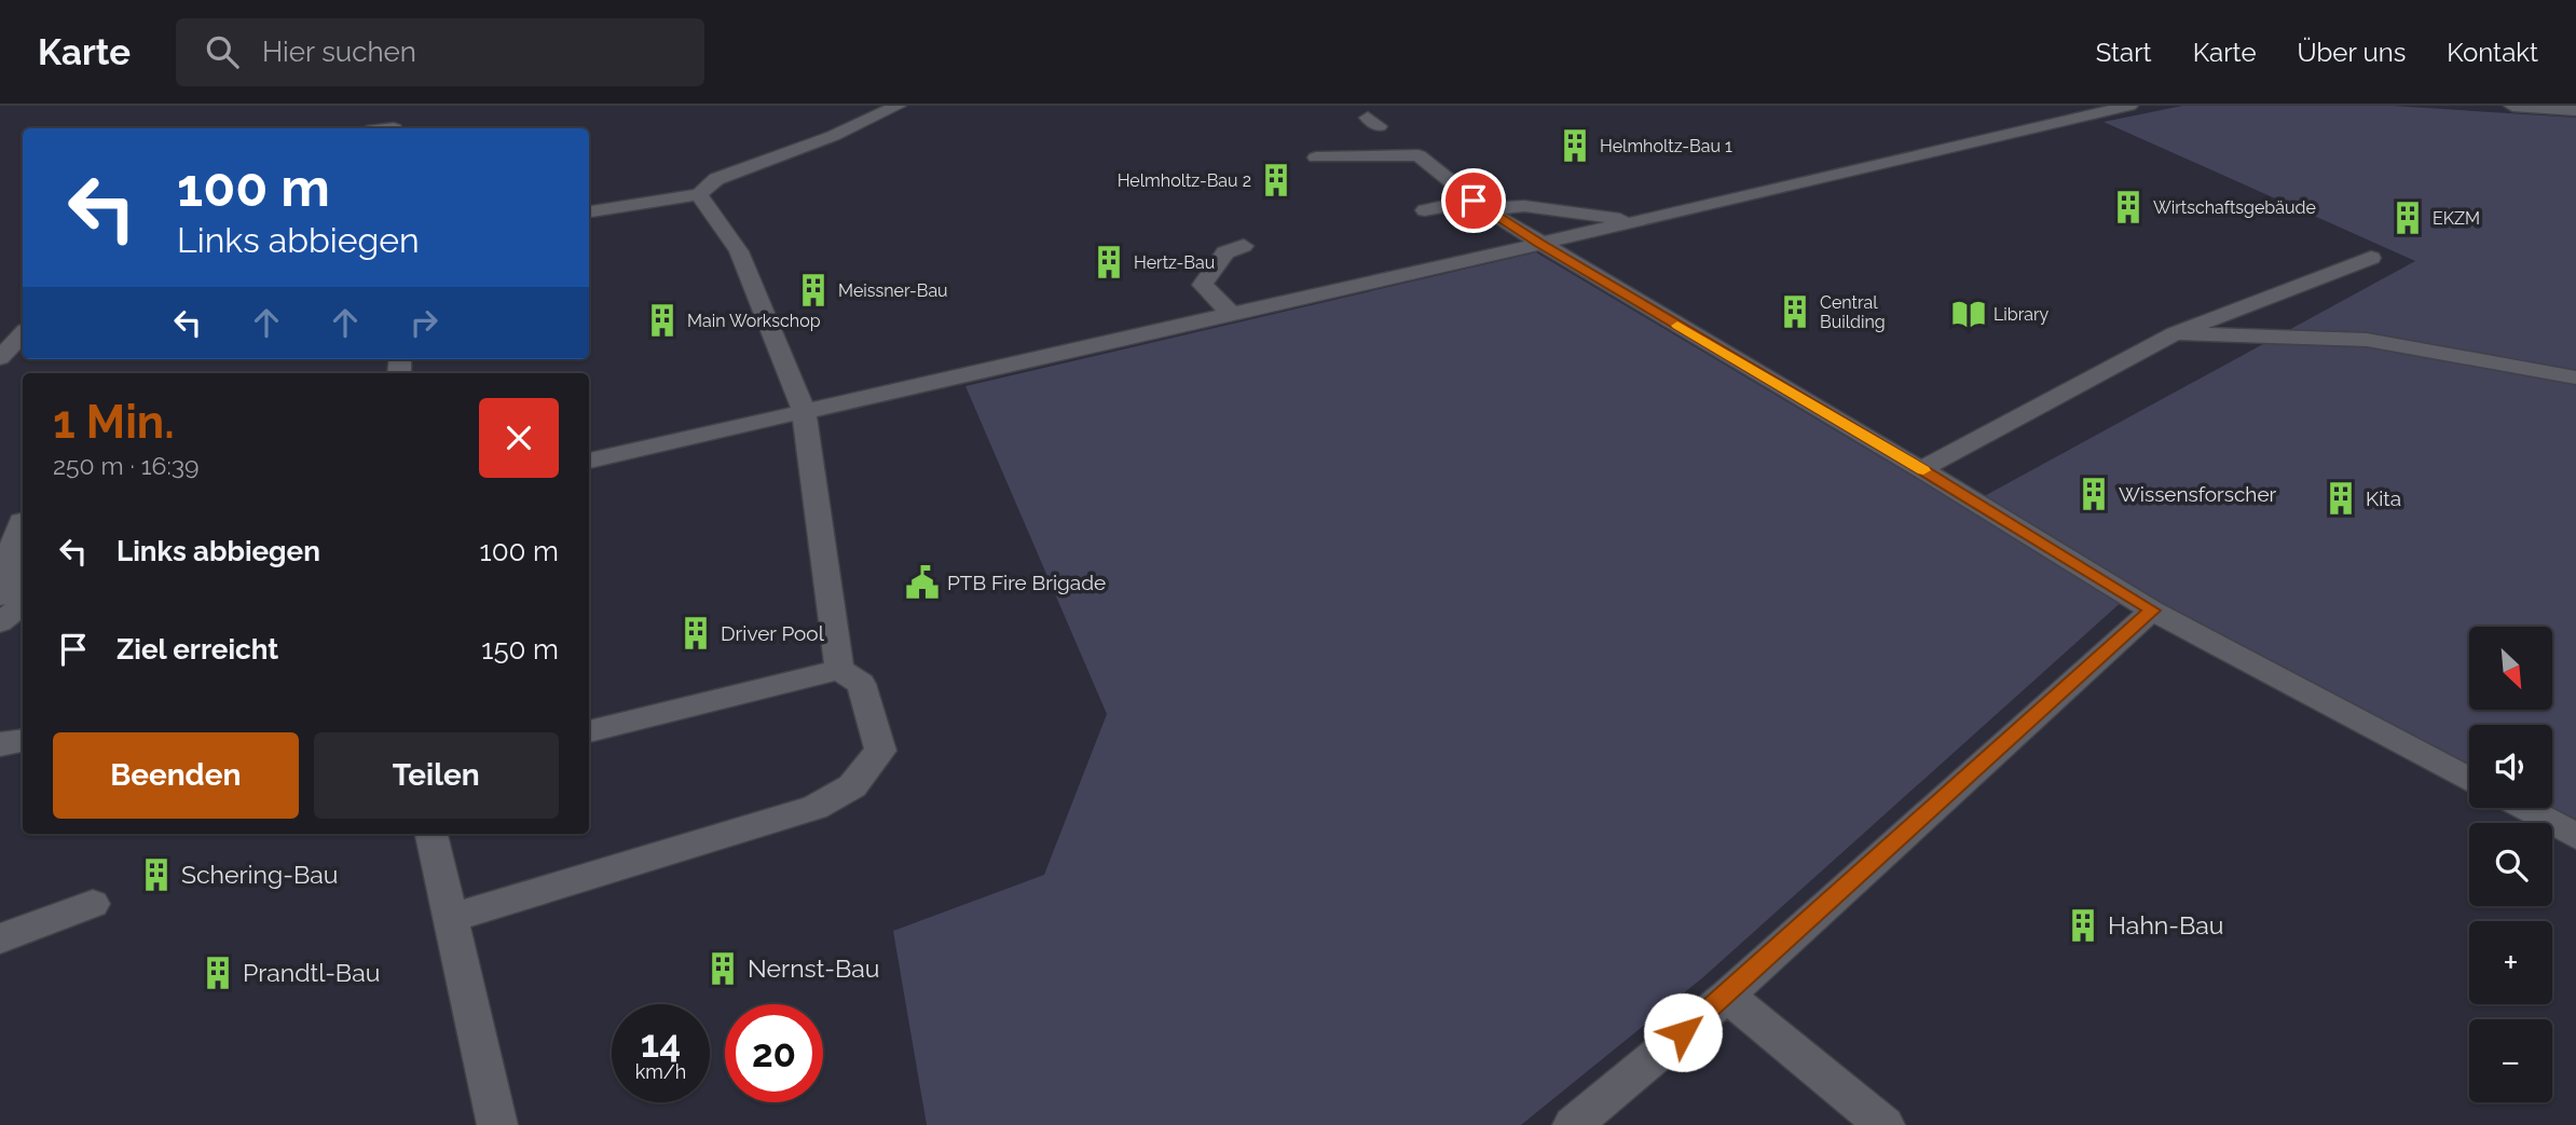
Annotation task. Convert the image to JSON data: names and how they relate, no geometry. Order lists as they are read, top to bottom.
{
  "places": {
    "building": [
      "Helmholtz-Bau 1",
      "Helmholtz-Bau 2",
      "Wirtschaftsgebäude",
      "EKZM",
      "Hertz-Bau",
      "Meissner-Bau",
      "Central Building",
      "Main Workschop",
      "Wissensforscher",
      "Kita",
      "Driver Pool",
      "Schering-Bau",
      "Hahn-Bau",
      "Nernst-Bau",
      "Prandtl-Bau"
    ],
    "library": ["Library"],
    "public building": ["PTB Fire Brigade"]
  },
  "north": "bottom right",
  "page": {
    "header": "Karte",
    "search": "Hier suchen",
    "nav": [
      "Start",
      "Karte",
      "Über uns",
      "Kontakt"
    ],
    "turn": ["100 m", "Links abbiegen"],
    "heading": ["1 Min.", "250 m · 16:39"],
    "list": [
      {
        "name": "Links abbiegen",
        "value": "100 m"
      },
      {
        "name": "Ziel erreicht",
        "value": "150 m"
      }
    ],
    "map_buttons": ["+", "−"],
    "buttons": ["Beenden", "Teilen"],
    "speed": "14 km/h",
    "limit": "20"
  }
}
